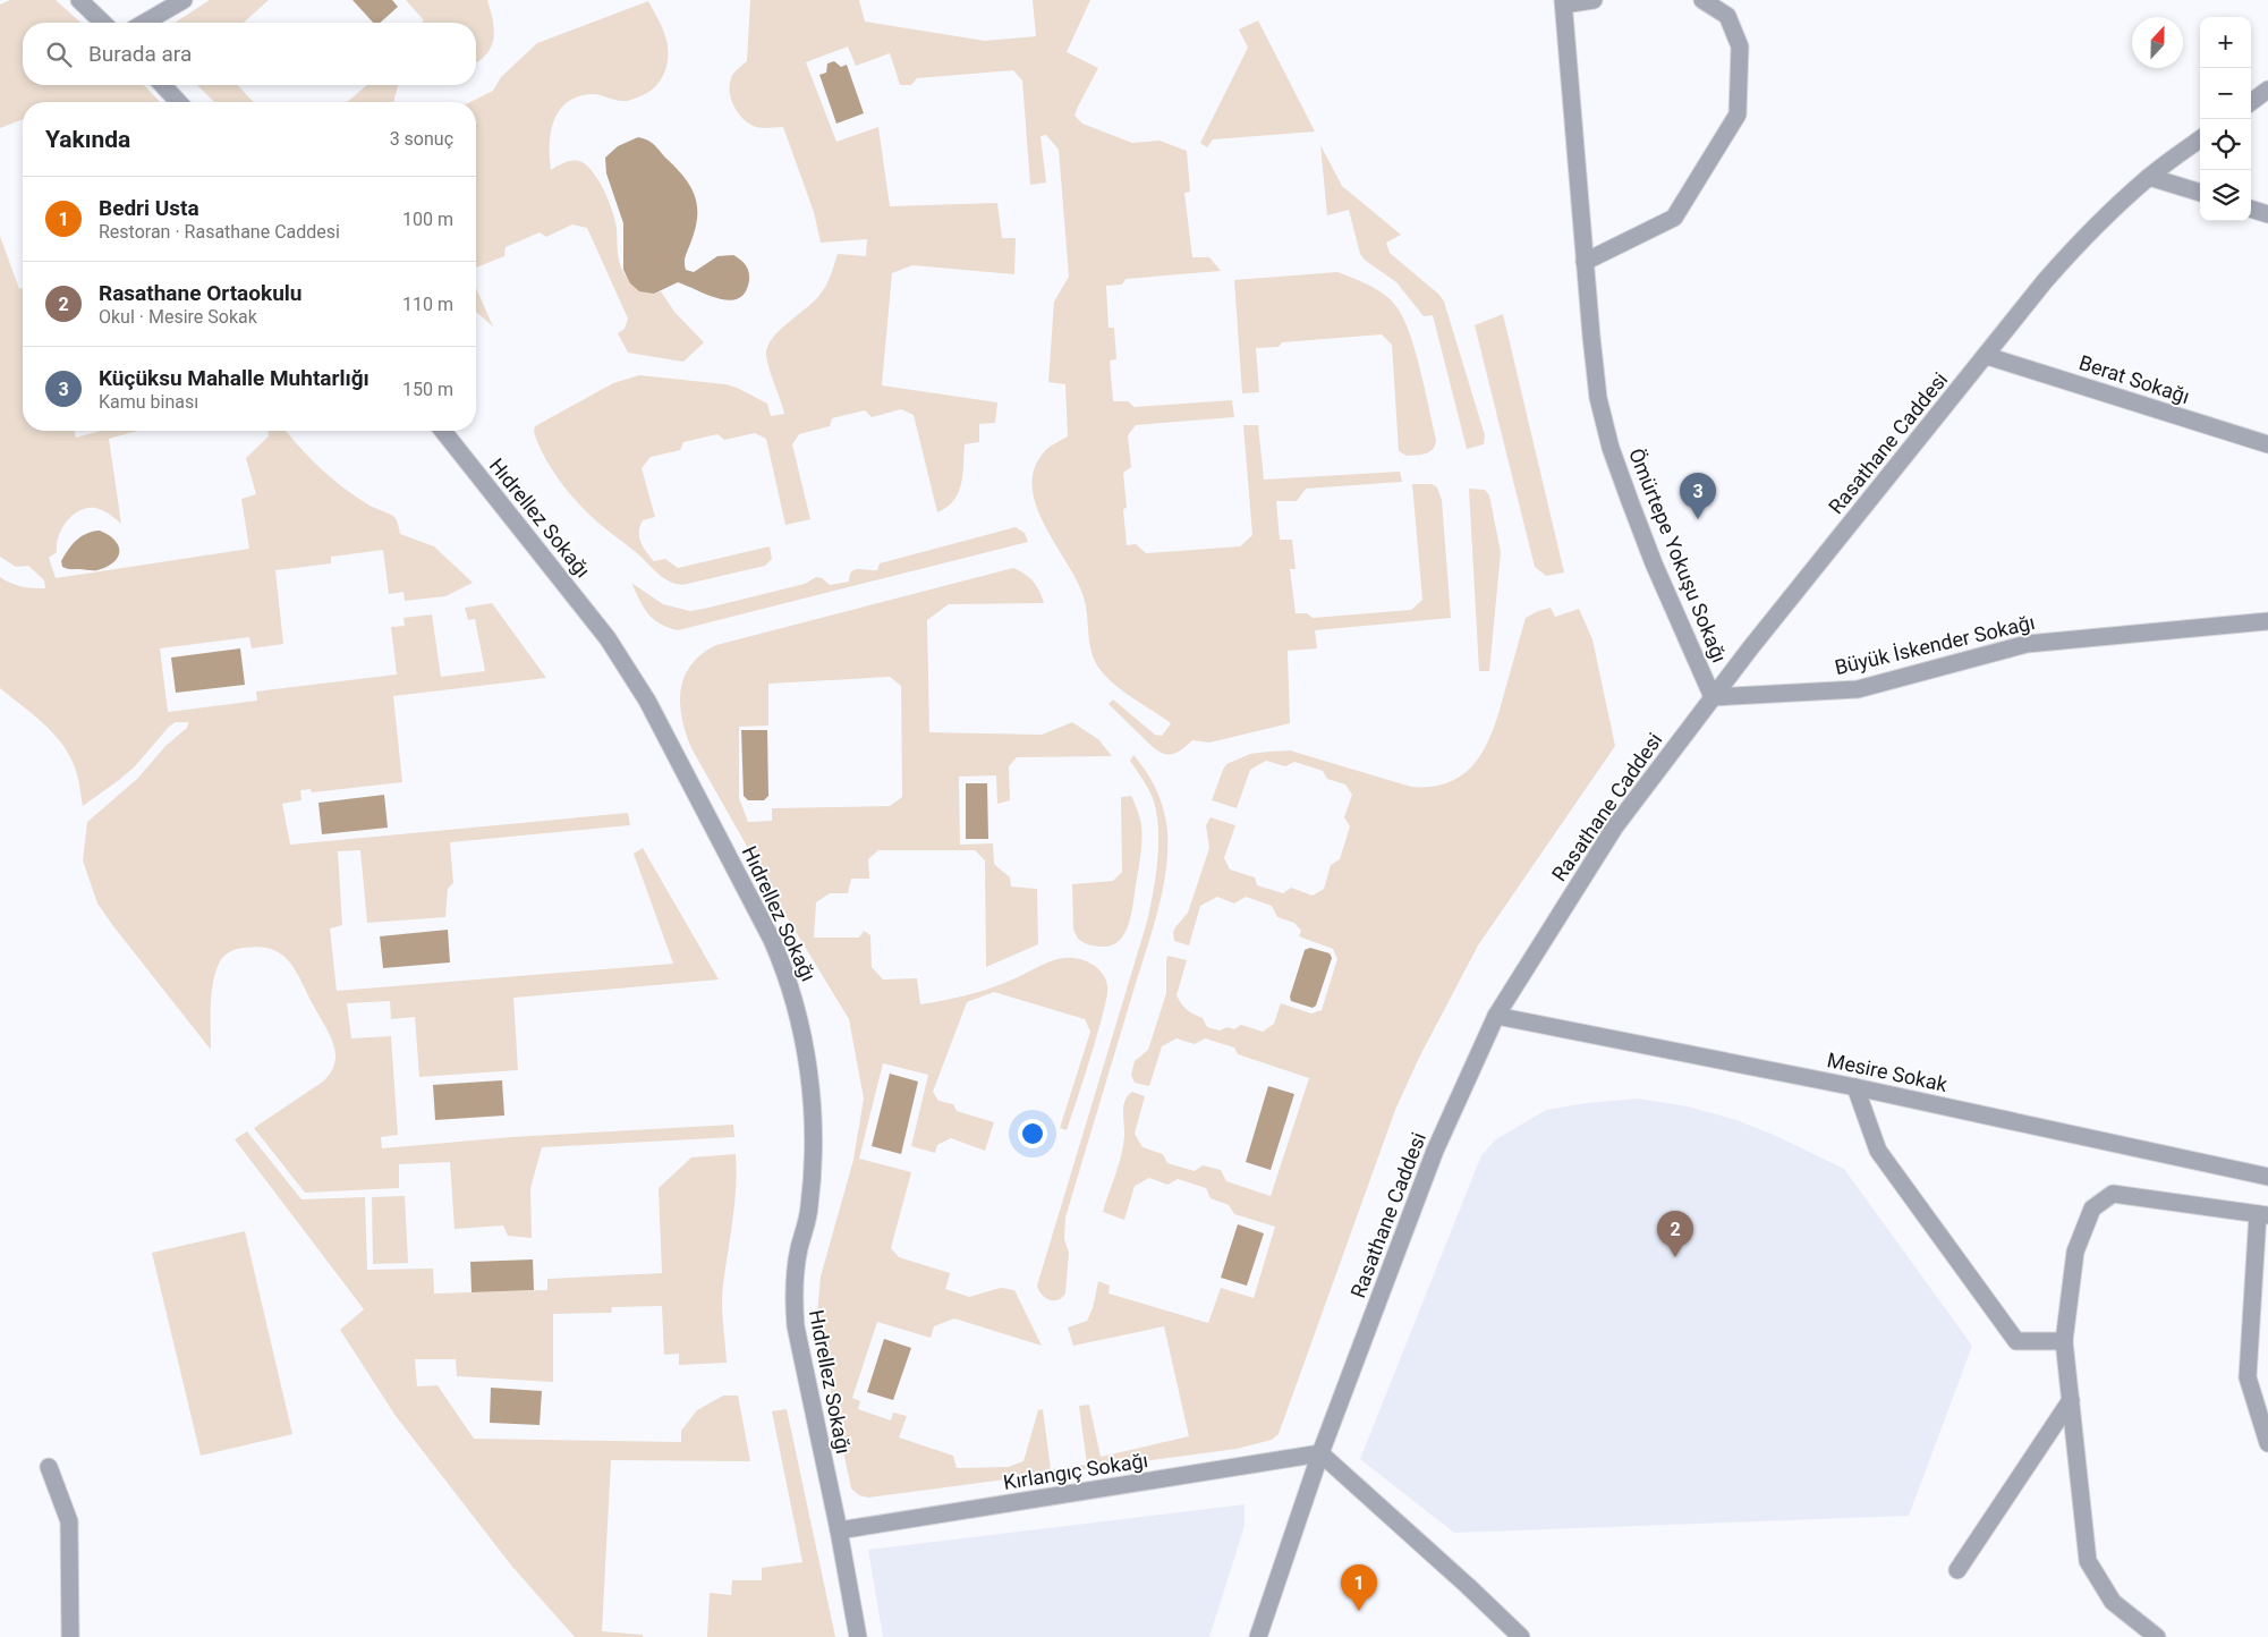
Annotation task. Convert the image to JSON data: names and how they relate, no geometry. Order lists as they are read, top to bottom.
{
  "streets": {
    "street": [
      "Berat Sokağı",
      "Rasathane Caddesi",
      "Hıdrellez Sokağı",
      "Ömürtepe Yokuşu Sokağı",
      "Büyük İskender Sokağı",
      "Mesire Sokak",
      "Kırlangıç Sokağı"
    ]
  },
  "crossings": [
    ["Berat Sokağı", "Rasathane Caddesi"],
    ["Rasathane Caddesi", "Ömürtepe Yokuşu Sokağı"],
    ["Rasathane Caddesi", "Büyük İskender Sokağı"],
    ["Rasathane Caddesi", "Mesire Sokak"],
    ["Rasathane Caddesi", "Kırlangıç Sokağı"],
    ["Hıdrellez Sokağı", "Kırlangıç Sokağı"],
    ["Ömürtepe Yokuşu Sokağı", "Büyük İskender Sokağı"]
  ],
  "north": "top",
  "page": {
    "map_buttons": ["+", "−"],
    "search": "Burada ara",
    "heading": ["Yakında", "3 sonuç"],
    "list": [
      {
        "mark": "1",
        "name": "Bedri Usta",
        "note": "Restoran · Rasathane Caddesi",
        "value": "100 m"
      },
      {
        "mark": "2",
        "name": "Rasathane Ortaokulu",
        "note": "Okul · Mesire Sokak",
        "value": "110 m"
      },
      {
        "mark": "3",
        "name": "Küçüksu Mahalle Muhtarlığı",
        "note": "Kamu binası",
        "value": "150 m"
      }
    ],
    "pins": ["3", "2", "1"]
  }
}
